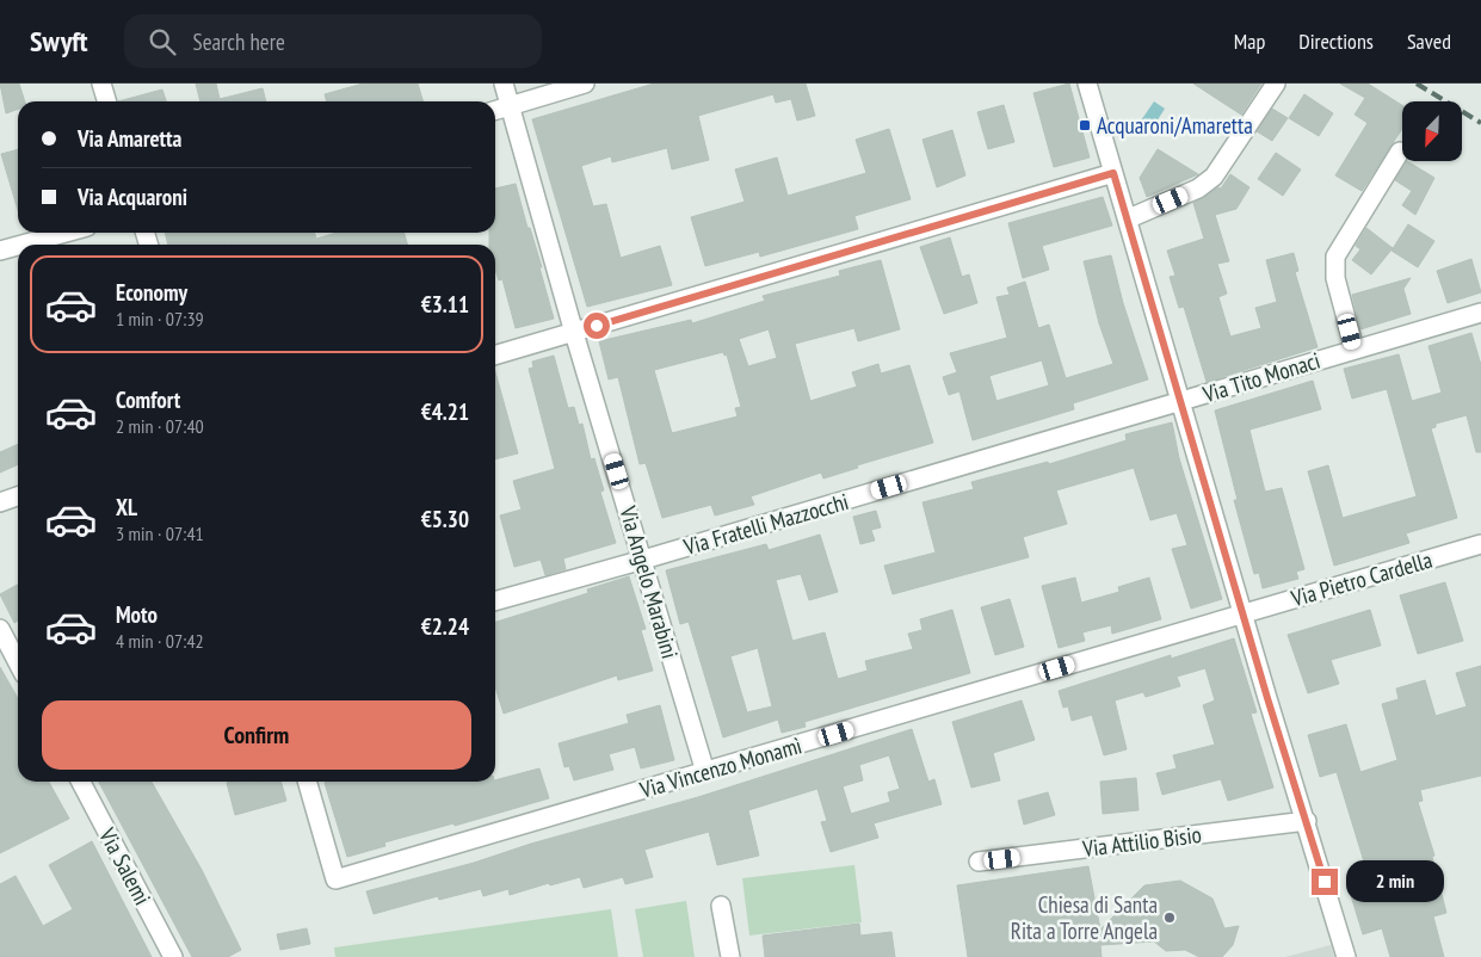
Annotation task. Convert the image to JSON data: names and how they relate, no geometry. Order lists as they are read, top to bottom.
{
  "streets": {
    "street": [
      "Via Tito Monaci",
      "Via Fratelli Mazzocchi",
      "Via Pietro Cardella",
      "Via Angelo Marabini",
      "Via Vincenzo Monamì",
      "Via Attilio Bisio",
      "Via Salemi"
    ]
  },
  "crossings": [
    ["Via Tito Monaci", "Via Fratelli Mazzocchi"],
    ["Via Fratelli Mazzocchi", "Via Angelo Marabini"],
    ["Via Pietro Cardella", "Via Vincenzo Monamì"],
    ["Via Angelo Marabini", "Via Vincenzo Monamì"]
  ],
  "places": {
    "transit": ["Acquaroni/Amaretta"],
    "other": ["Chiesa di Santa Rita a Torre Angela"]
  },
  "north": "bottom left",
  "page": {
    "header": "Swyft",
    "search": "Search here",
    "nav": ["Map", "Directions", "Saved"],
    "banner": ["Via Amaretta", "Via Acquaroni"],
    "list": [
      {
        "name": "Economy",
        "note": "1 min · 07:39",
        "value": "€3.11"
      },
      {
        "name": "Comfort",
        "note": "2 min · 07:40",
        "value": "€4.21"
      },
      {
        "name": "XL",
        "note": "3 min · 07:41",
        "value": "€5.30"
      },
      {
        "name": "Moto",
        "note": "4 min · 07:42",
        "value": "€2.24"
      }
    ],
    "buttons": "Confirm",
    "bubble": "2 min"
  }
}
